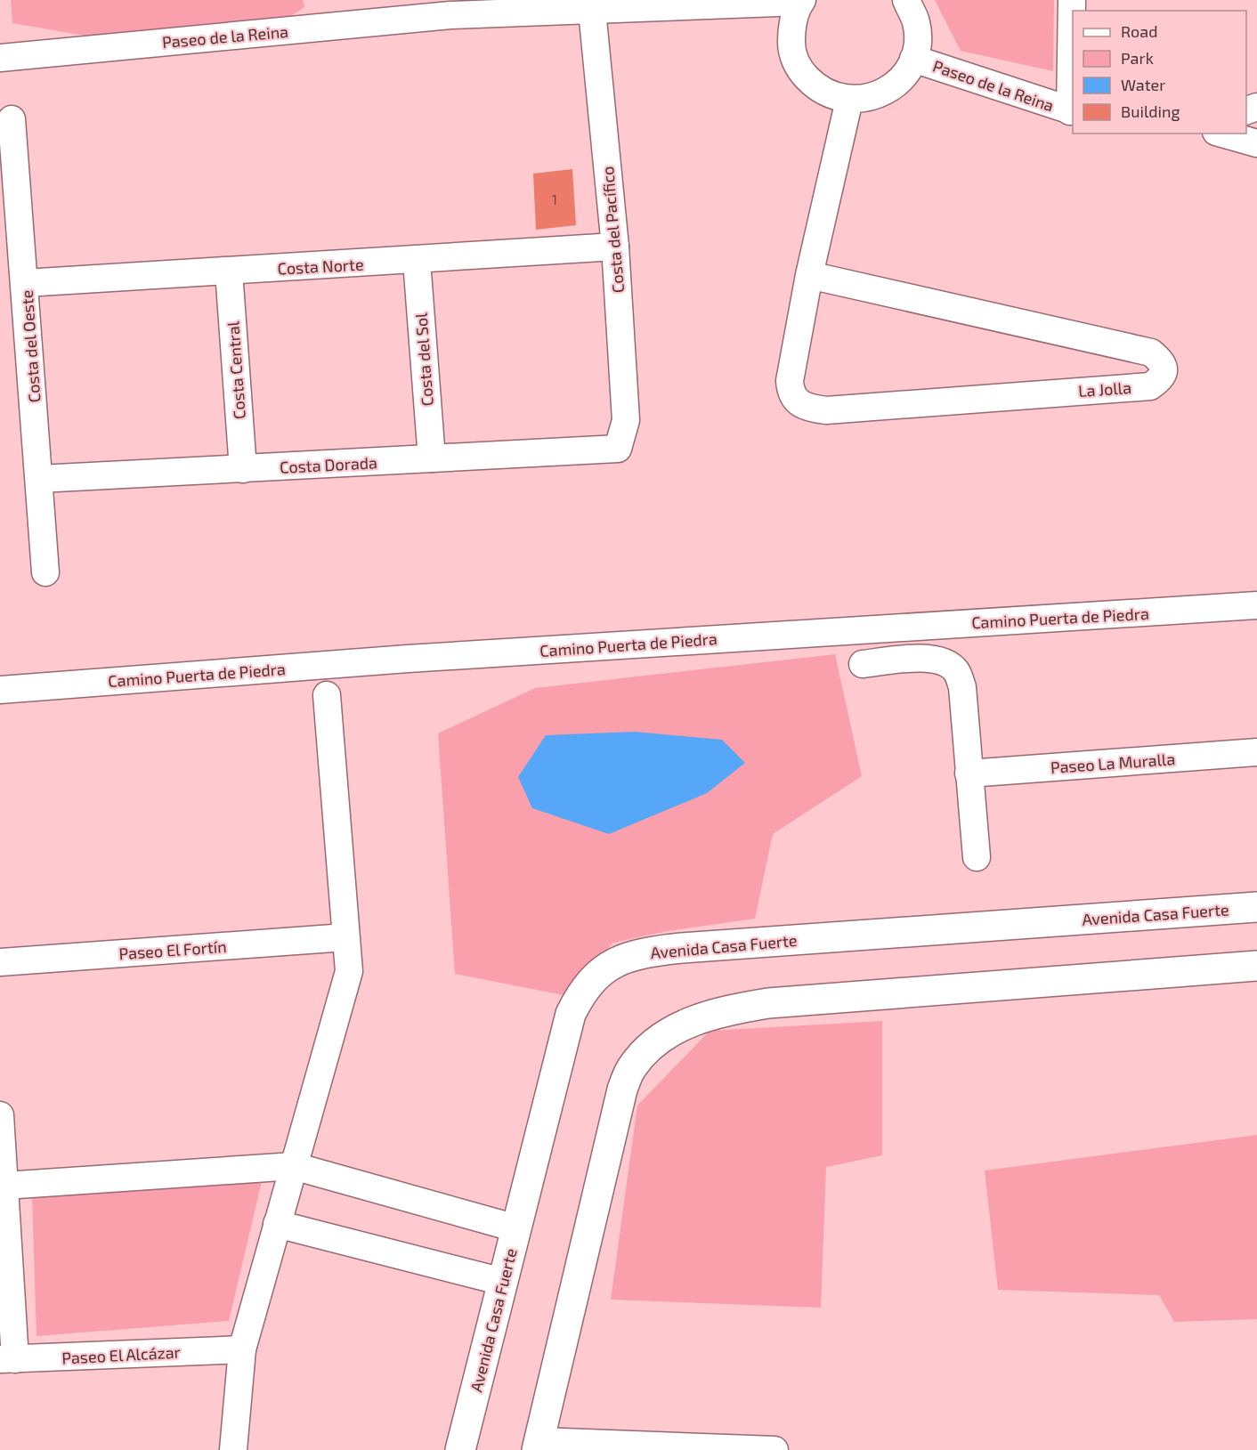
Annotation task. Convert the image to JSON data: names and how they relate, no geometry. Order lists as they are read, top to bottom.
{
  "streets": {
    "street": [
      "Paseo de la Reina",
      "Costa del Pacífico",
      "Costa Norte",
      "Costa del Oeste",
      "Costa del Sol",
      "Costa Central",
      "La Jolla",
      "Costa Dorada",
      "Camino Puerta de Piedra",
      "Paseo La Muralla",
      "Avenida Casa Fuerte",
      "Paseo El Fortín",
      "Paseo El Alcázar"
    ]
  },
  "crossings": [
    ["Paseo de la Reina", "Costa del Pacífico"],
    ["Costa del Pacífico", "Costa Norte"],
    ["Costa del Pacífico", "Costa Dorada"],
    ["Costa Norte", "Costa del Oeste"],
    ["Costa Norte", "Costa del Sol"],
    ["Costa Norte", "Costa Central"],
    ["Costa del Oeste", "Costa Dorada"],
    ["Costa del Sol", "Costa Dorada"],
    ["Costa Central", "Costa Dorada"]
  ],
  "house_numbers": ["1"],
  "legend": [
    "Road",
    "Park",
    "Water",
    "Building"
  ]
}
